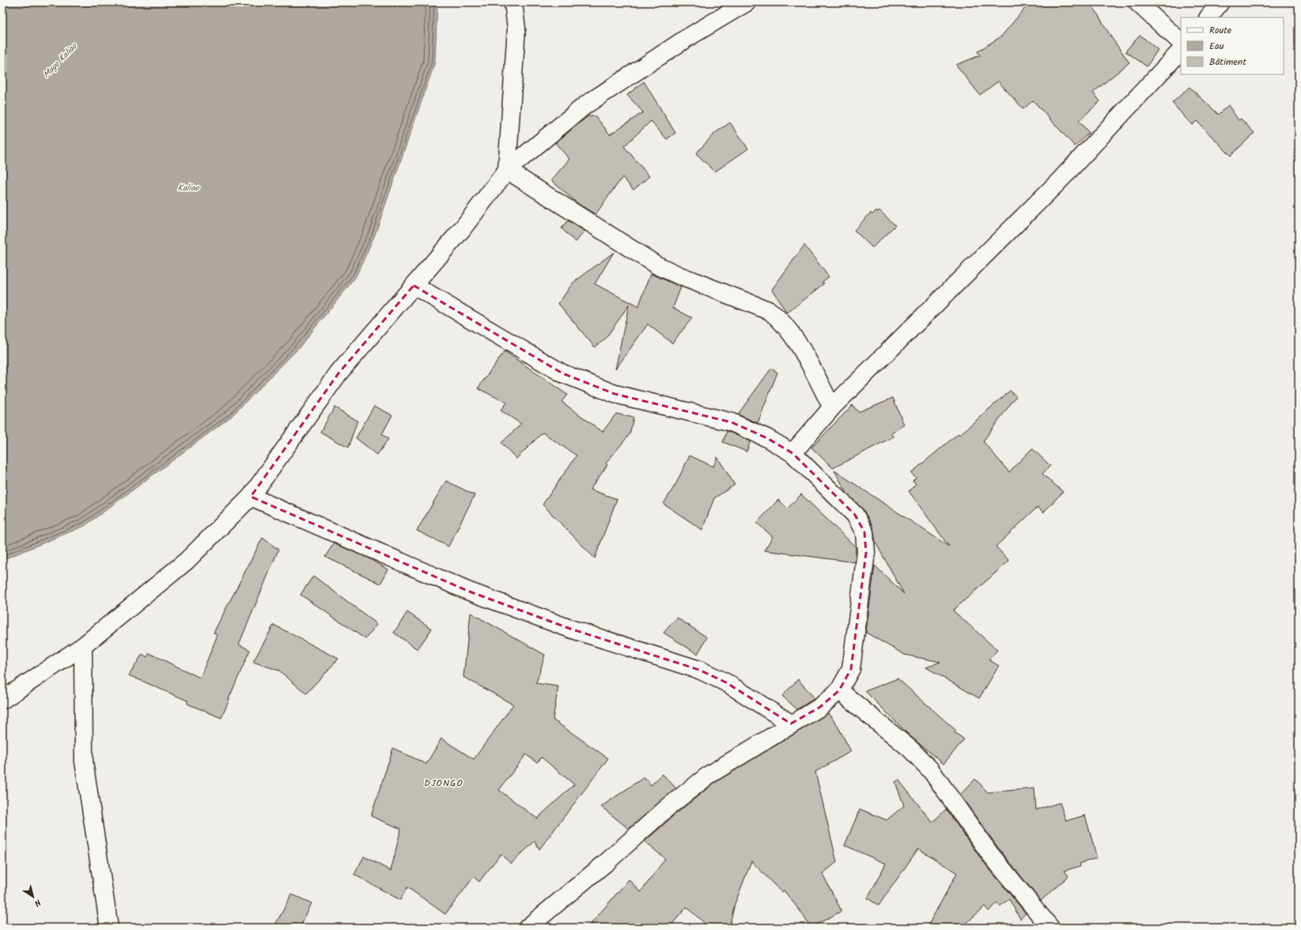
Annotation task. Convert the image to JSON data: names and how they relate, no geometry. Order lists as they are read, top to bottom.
{
  "districts": ["DJONGO"],
  "water": ["Mayo Kaliao", "Kaliao"],
  "legend": ["Route", "Eau", "Bâtiment"],
  "north": "bottom right"
}
